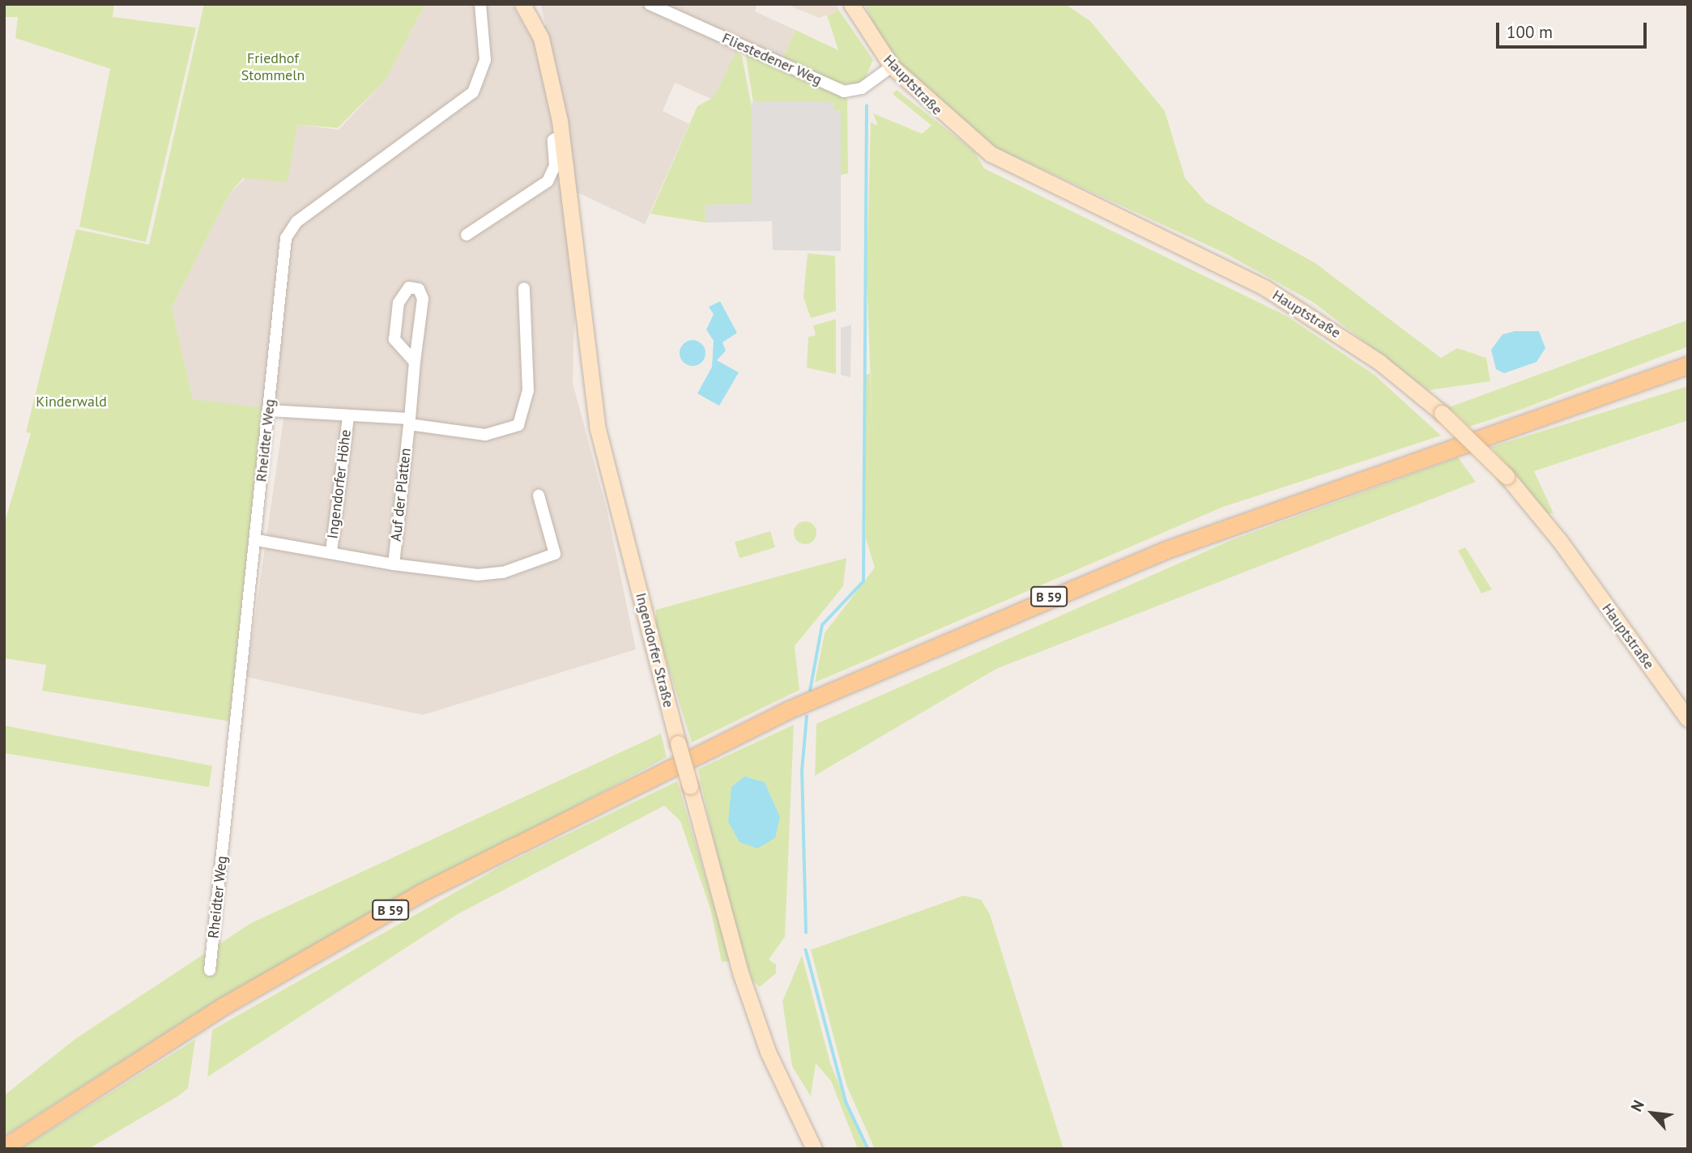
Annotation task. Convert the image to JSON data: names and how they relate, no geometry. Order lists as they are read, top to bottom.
{
  "streets": {
    "main road": ["B 59"],
    "street": [
      "Fliestedener Weg",
      "Hauptstraße",
      "Rheidter Weg",
      "Ingendorfer Höhe",
      "Auf der Platten",
      "Ingendorfer Straße"
    ]
  },
  "crossings": [
    ["Fliestedener Weg", "Hauptstraße"],
    ["Rheidter Weg", "Ingendorfer Höhe"],
    ["Ingendorfer Höhe", "Auf der Platten"]
  ],
  "parks": ["Friedhof Stommeln", "Kinderwald"],
  "scale_bar": "100 m",
  "north": "top left"
}
